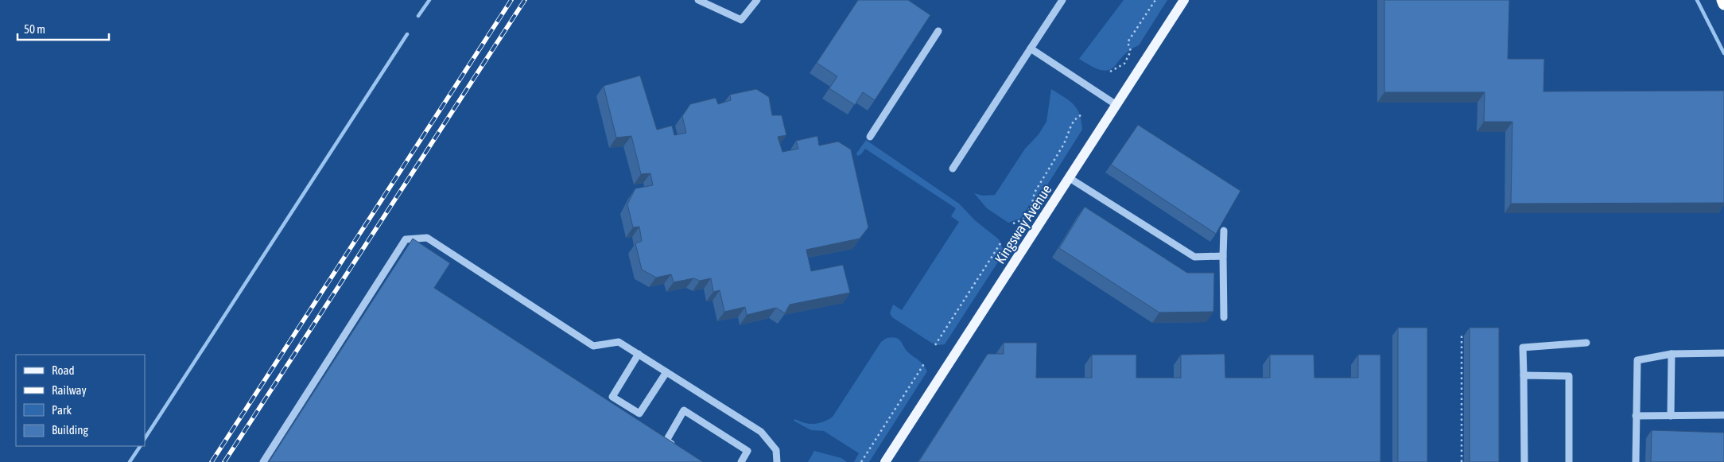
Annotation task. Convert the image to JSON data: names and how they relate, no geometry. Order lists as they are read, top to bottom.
{
  "streets": {
    "main road": ["Kingsway Avenue"]
  },
  "legend": [
    "Road",
    "Railway",
    "Park",
    "Building"
  ],
  "scale_bar": "50 m"
}
